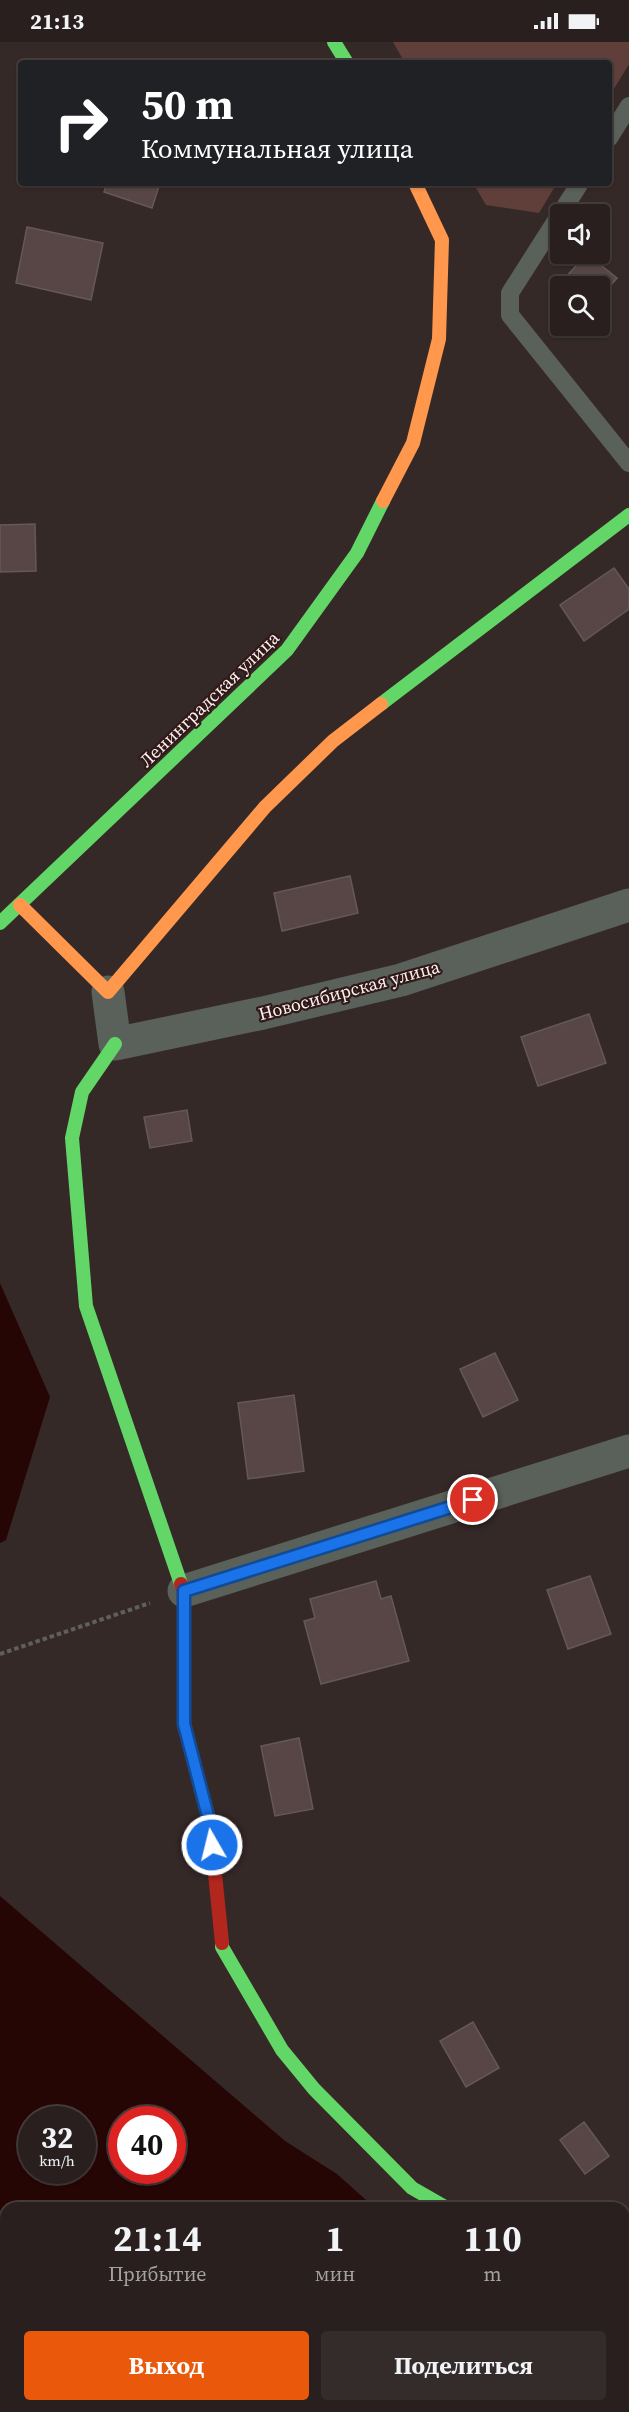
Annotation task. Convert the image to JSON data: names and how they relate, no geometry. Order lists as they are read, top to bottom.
{
  "streets": {
    "street": ["Ленинградская улица", "Новосибирская улица"]
  },
  "page": {
    "status": "21:13",
    "turn": ["50 m", "Коммунальная улица"],
    "speed": "32 km/h",
    "limit": "40",
    "eta": [
      "21:14",
      "Прибытие",
      "1",
      "мин",
      "110",
      "m"
    ],
    "buttons": ["Выход", "Поделиться"]
  }
}
